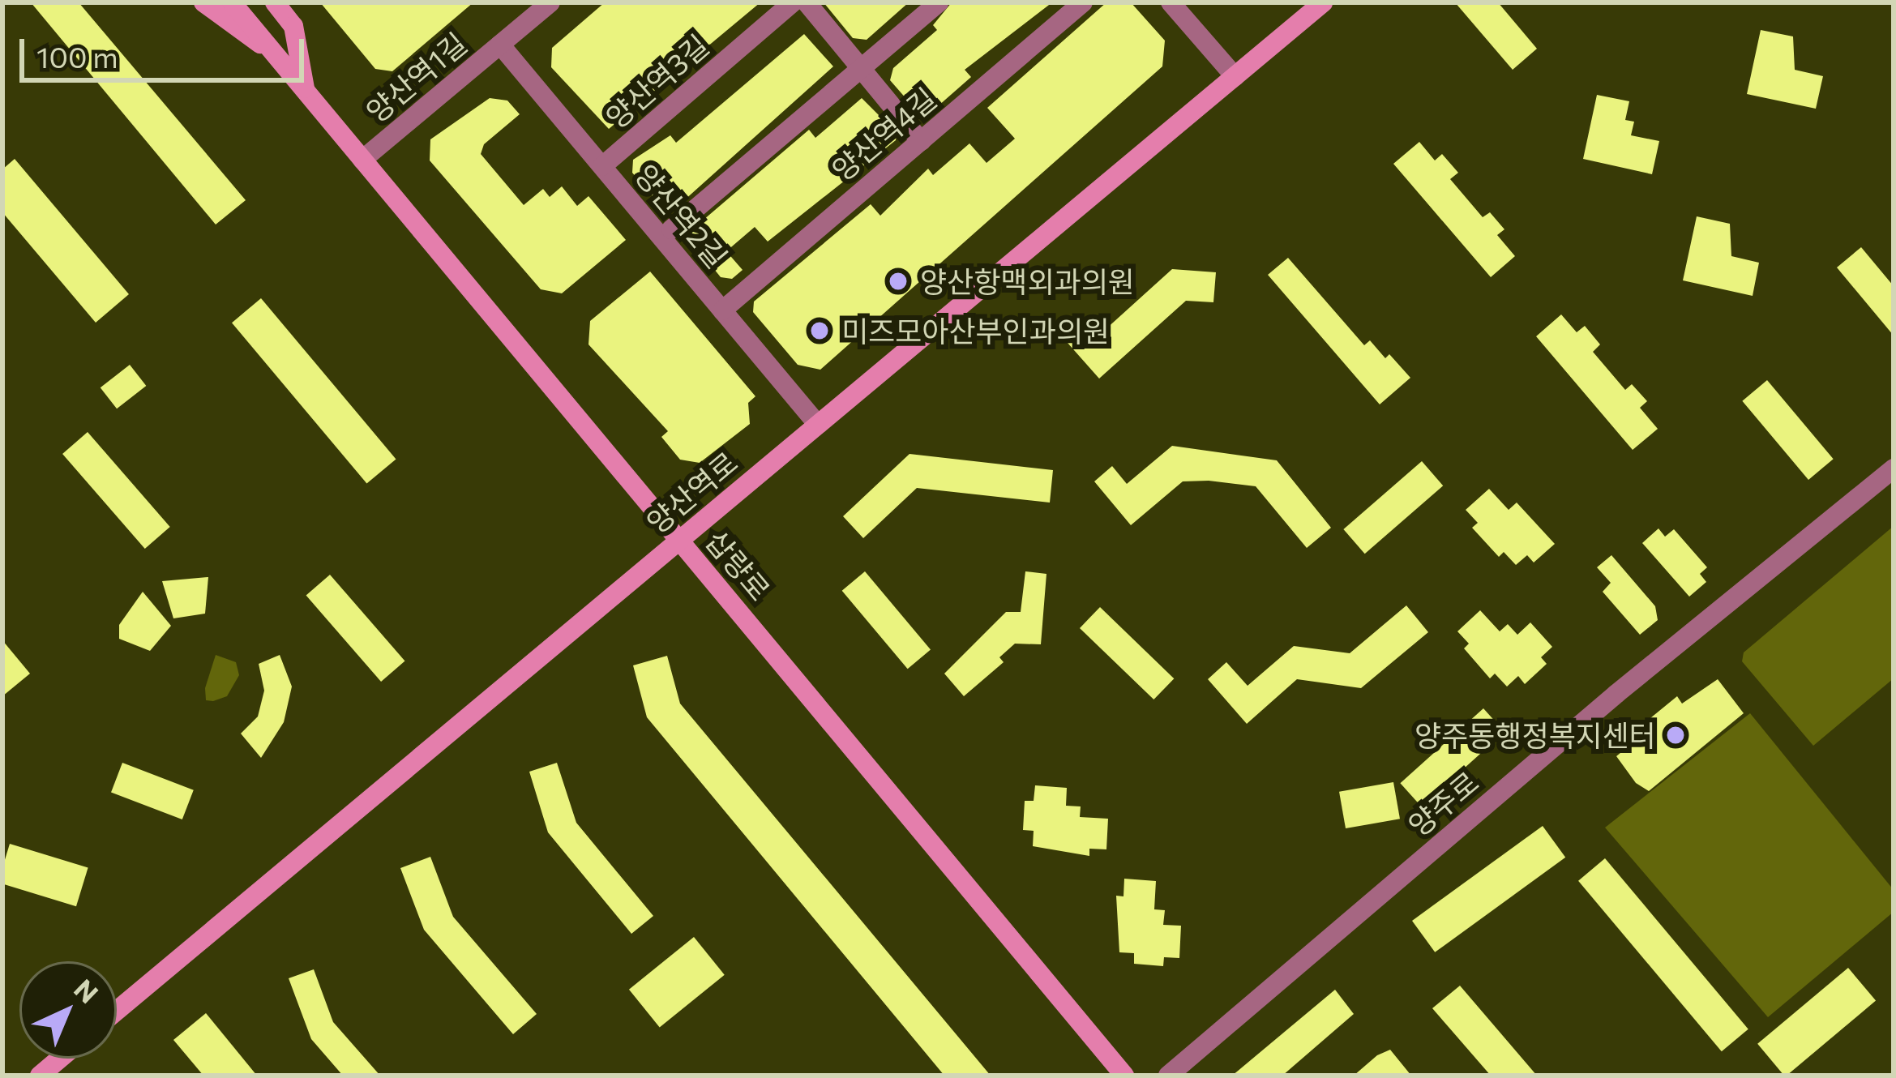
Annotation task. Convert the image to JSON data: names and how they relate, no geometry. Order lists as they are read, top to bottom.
{
  "streets": {
    "street": [
      "양산역1길",
      "양산역3길",
      "양산역4길",
      "양산역2길",
      "양산역로",
      "삽량로",
      "양주로"
    ]
  },
  "crossings": [
    ["양산역1길", "양산역2길"],
    ["양산역1길", "삽량로"],
    ["양산역3길", "양산역2길"],
    ["양산역4길", "양산역2길"],
    ["양산역2길", "양산역로"],
    ["양산역로", "삽량로"]
  ],
  "places": ["양산항맥외과의원", "미즈모아산부인과의원", "양주동행정복지센터"],
  "scale_bar": "100 m",
  "north": "top right"
}
